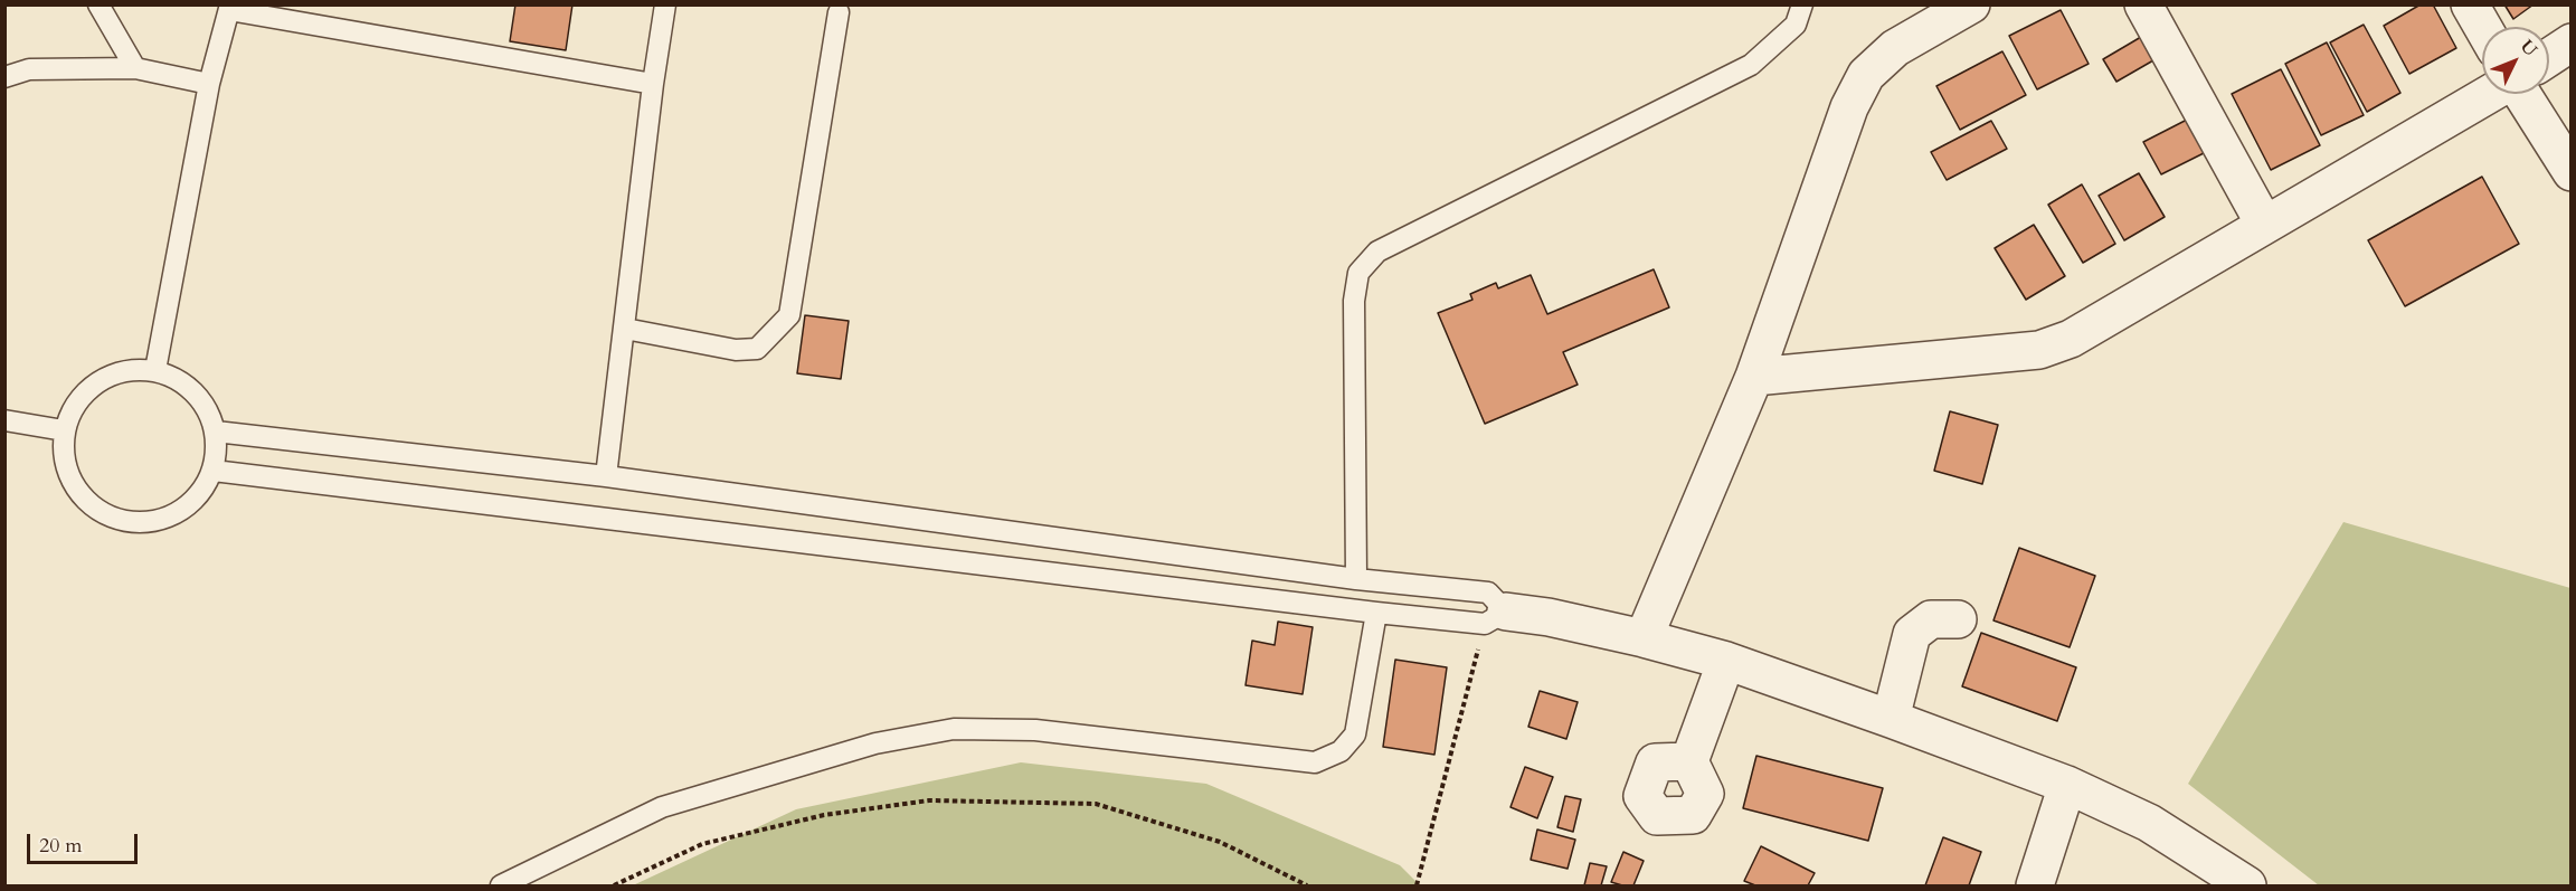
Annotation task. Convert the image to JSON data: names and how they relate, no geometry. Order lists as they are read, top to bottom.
{
  "scale_bar": "20 m",
  "north": "top right"
}
